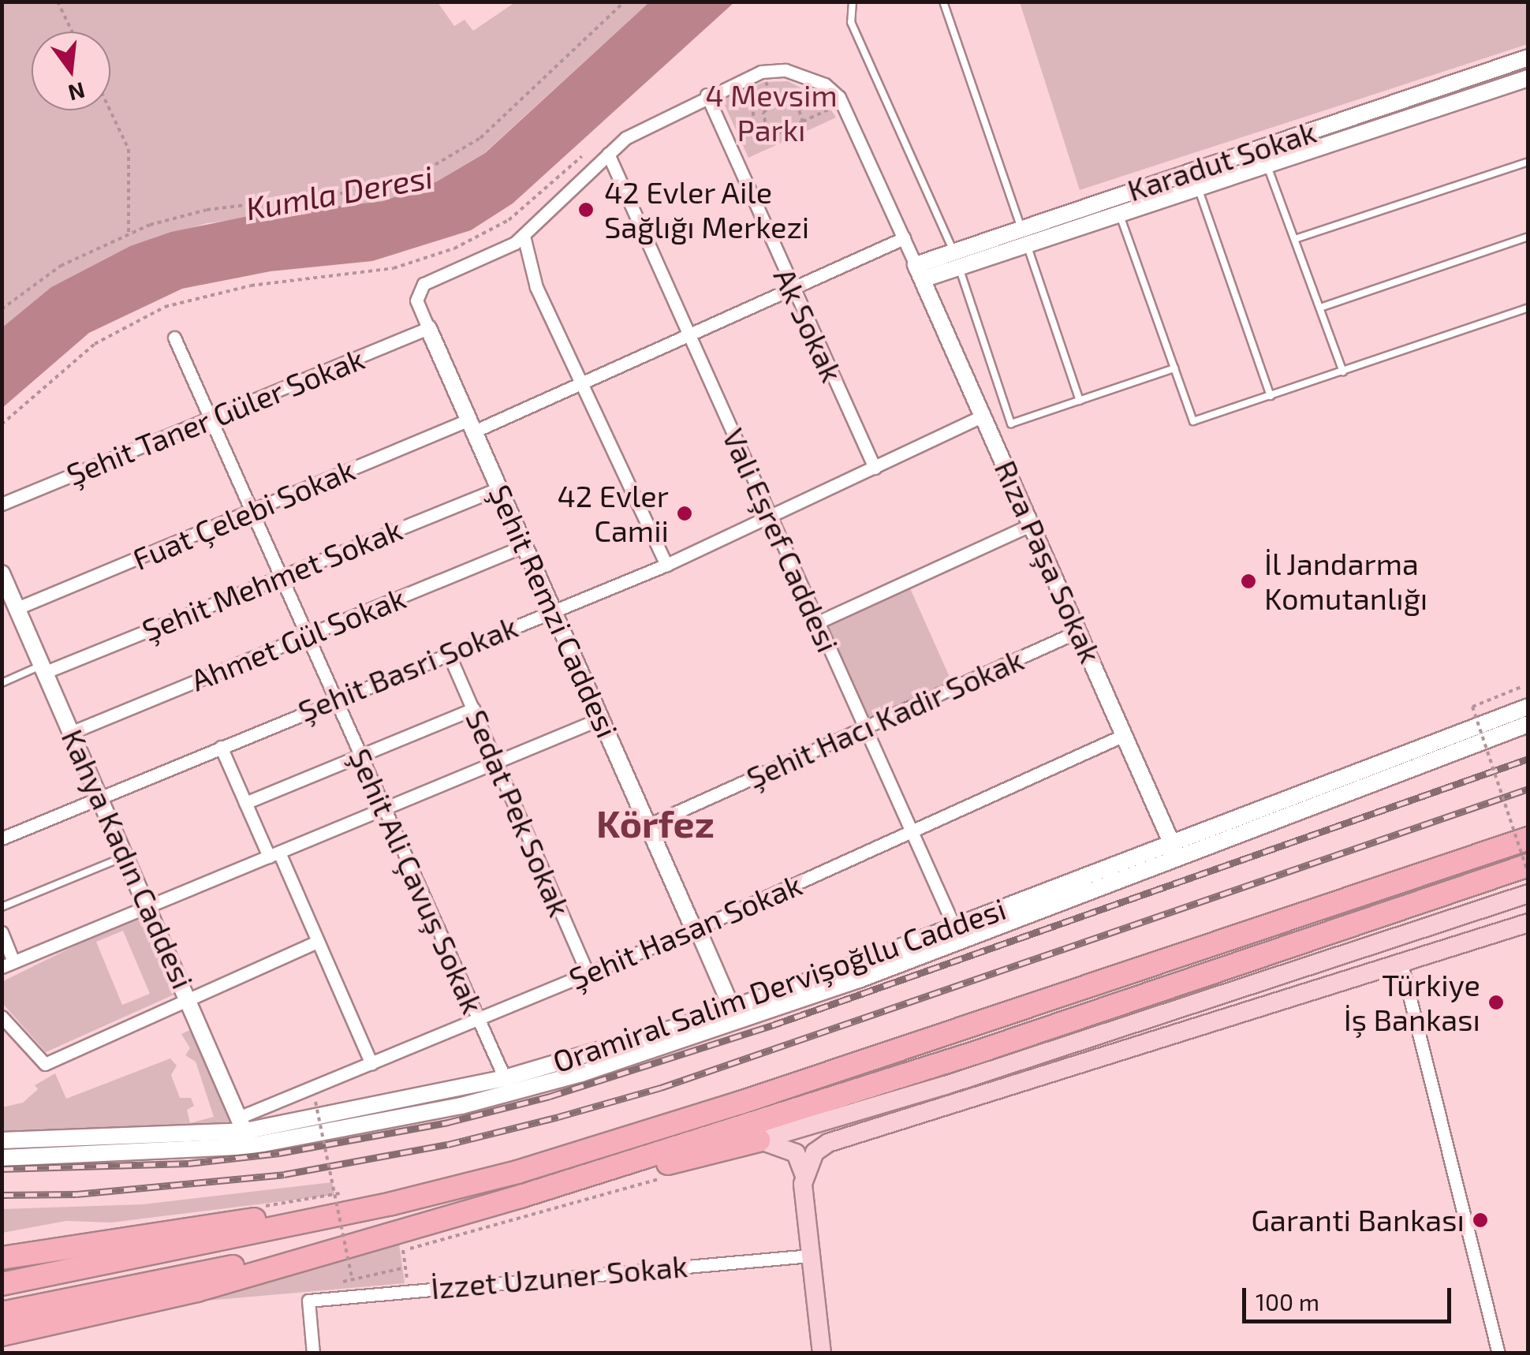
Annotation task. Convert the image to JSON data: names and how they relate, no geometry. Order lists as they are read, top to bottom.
{
  "streets": {
    "main road": [
      "Karadut Sokak",
      "Rıza Paşa Sokak",
      "Şehit Remzi Caddesi",
      "Kahya Kadın Caddesi",
      "Oramiral Salim Dervişoğllu Caddesi"
    ],
    "street": [
      "Ak Sokak",
      "Şehit Taner Güler Sokak",
      "Fuat Çelebi Sokak",
      "Vali Eşref Caddesi",
      "Şehit Mehmet Sokak",
      "Ahmet Gül Sokak",
      "Şehit Basri Sokak",
      "Şehit Hacı Kadir Sokak",
      "Sedat Pek Sokak",
      "Şehit Ali Çavuş Sokak",
      "Şehit Hasan Sokak",
      "İzzet Uzuner Sokak"
    ]
  },
  "crossings": [
    ["Karadut Sokak", "Rıza Paşa Sokak"],
    ["Ak Sokak", "Fuat Çelebi Sokak"],
    ["Ak Sokak", "Şehit Basri Sokak"],
    ["Şehit Taner Güler Sokak", "Şehit Remzi Caddesi"],
    ["Şehit Taner Güler Sokak", "Şehit Ali Çavuş Sokak"],
    ["Fuat Çelebi Sokak", "Vali Eşref Caddesi"],
    ["Fuat Çelebi Sokak", "Şehit Remzi Caddesi"],
    ["Fuat Çelebi Sokak", "Kahya Kadın Caddesi"],
    ["Fuat Çelebi Sokak", "Şehit Ali Çavuş Sokak"],
    ["Vali Eşref Caddesi", "Şehit Basri Sokak"],
    ["Vali Eşref Caddesi", "Şehit Hacı Kadir Sokak"],
    ["Vali Eşref Caddesi", "Şehit Hasan Sokak"],
    ["Vali Eşref Caddesi", "Oramiral Salim Dervişoğllu Caddesi"],
    ["Rıza Paşa Sokak", "Şehit Basri Sokak"],
    ["Rıza Paşa Sokak", "Şehit Hacı Kadir Sokak"],
    ["Rıza Paşa Sokak", "Şehit Hasan Sokak"],
    ["Rıza Paşa Sokak", "Oramiral Salim Dervişoğllu Caddesi"],
    ["Şehit Mehmet Sokak", "Şehit Remzi Caddesi"],
    ["Şehit Mehmet Sokak", "Kahya Kadın Caddesi"],
    ["Şehit Mehmet Sokak", "Şehit Ali Çavuş Sokak"],
    ["Şehit Remzi Caddesi", "Ahmet Gül Sokak"],
    ["Şehit Remzi Caddesi", "Şehit Basri Sokak"],
    ["Şehit Remzi Caddesi", "Şehit Hacı Kadir Sokak"],
    ["Şehit Remzi Caddesi", "Şehit Hasan Sokak"],
    ["Şehit Remzi Caddesi", "Oramiral Salim Dervişoğllu Caddesi"],
    ["Ahmet Gül Sokak", "Kahya Kadın Caddesi"],
    ["Ahmet Gül Sokak", "Şehit Ali Çavuş Sokak"],
    ["Şehit Basri Sokak", "Sedat Pek Sokak"],
    ["Şehit Basri Sokak", "Kahya Kadın Caddesi"],
    ["Şehit Basri Sokak", "Şehit Ali Çavuş Sokak"],
    ["Sedat Pek Sokak", "Şehit Hasan Sokak"],
    ["Kahya Kadın Caddesi", "Şehit Hasan Sokak"],
    ["Kahya Kadın Caddesi", "Oramiral Salim Dervişoğllu Caddesi"],
    ["Şehit Ali Çavuş Sokak", "Şehit Hasan Sokak"],
    ["Şehit Ali Çavuş Sokak", "Oramiral Salim Dervişoğllu Caddesi"],
    ["Şehit Hasan Sokak", "Oramiral Salim Dervişoğllu Caddesi"]
  ],
  "districts": ["Körfez"],
  "water": ["Kumla Deresi"],
  "parks": ["4 Mevsim Parkı"],
  "places": [
    "42 Evler Aile Sağlığı Merkezi",
    "42 Evler Camii",
    "İl Jandarma Komutanlığı",
    "Türkiye İş Bankası",
    "Garanti Bankası"
  ],
  "scale_bar": "100 m",
  "north": "bottom"
}
